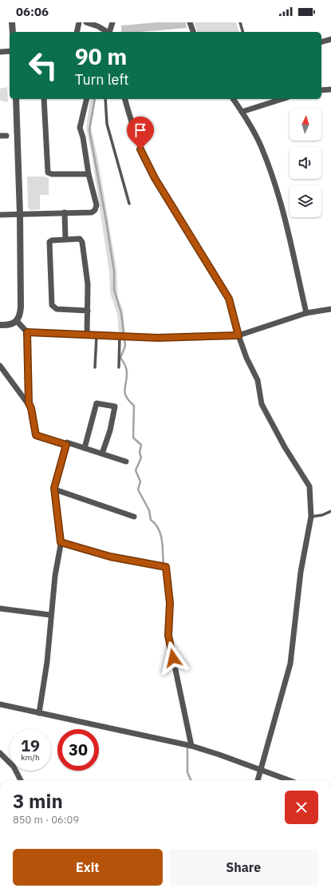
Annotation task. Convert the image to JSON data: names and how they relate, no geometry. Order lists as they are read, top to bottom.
{
  "north": "top",
  "page": {
    "status": "06:06",
    "turn": ["90 m", "Turn left"],
    "speed": "19 km/h",
    "limit": "30",
    "heading": ["3 min", "850 m · 06:09"],
    "buttons": ["Exit", "Share"]
  }
}
